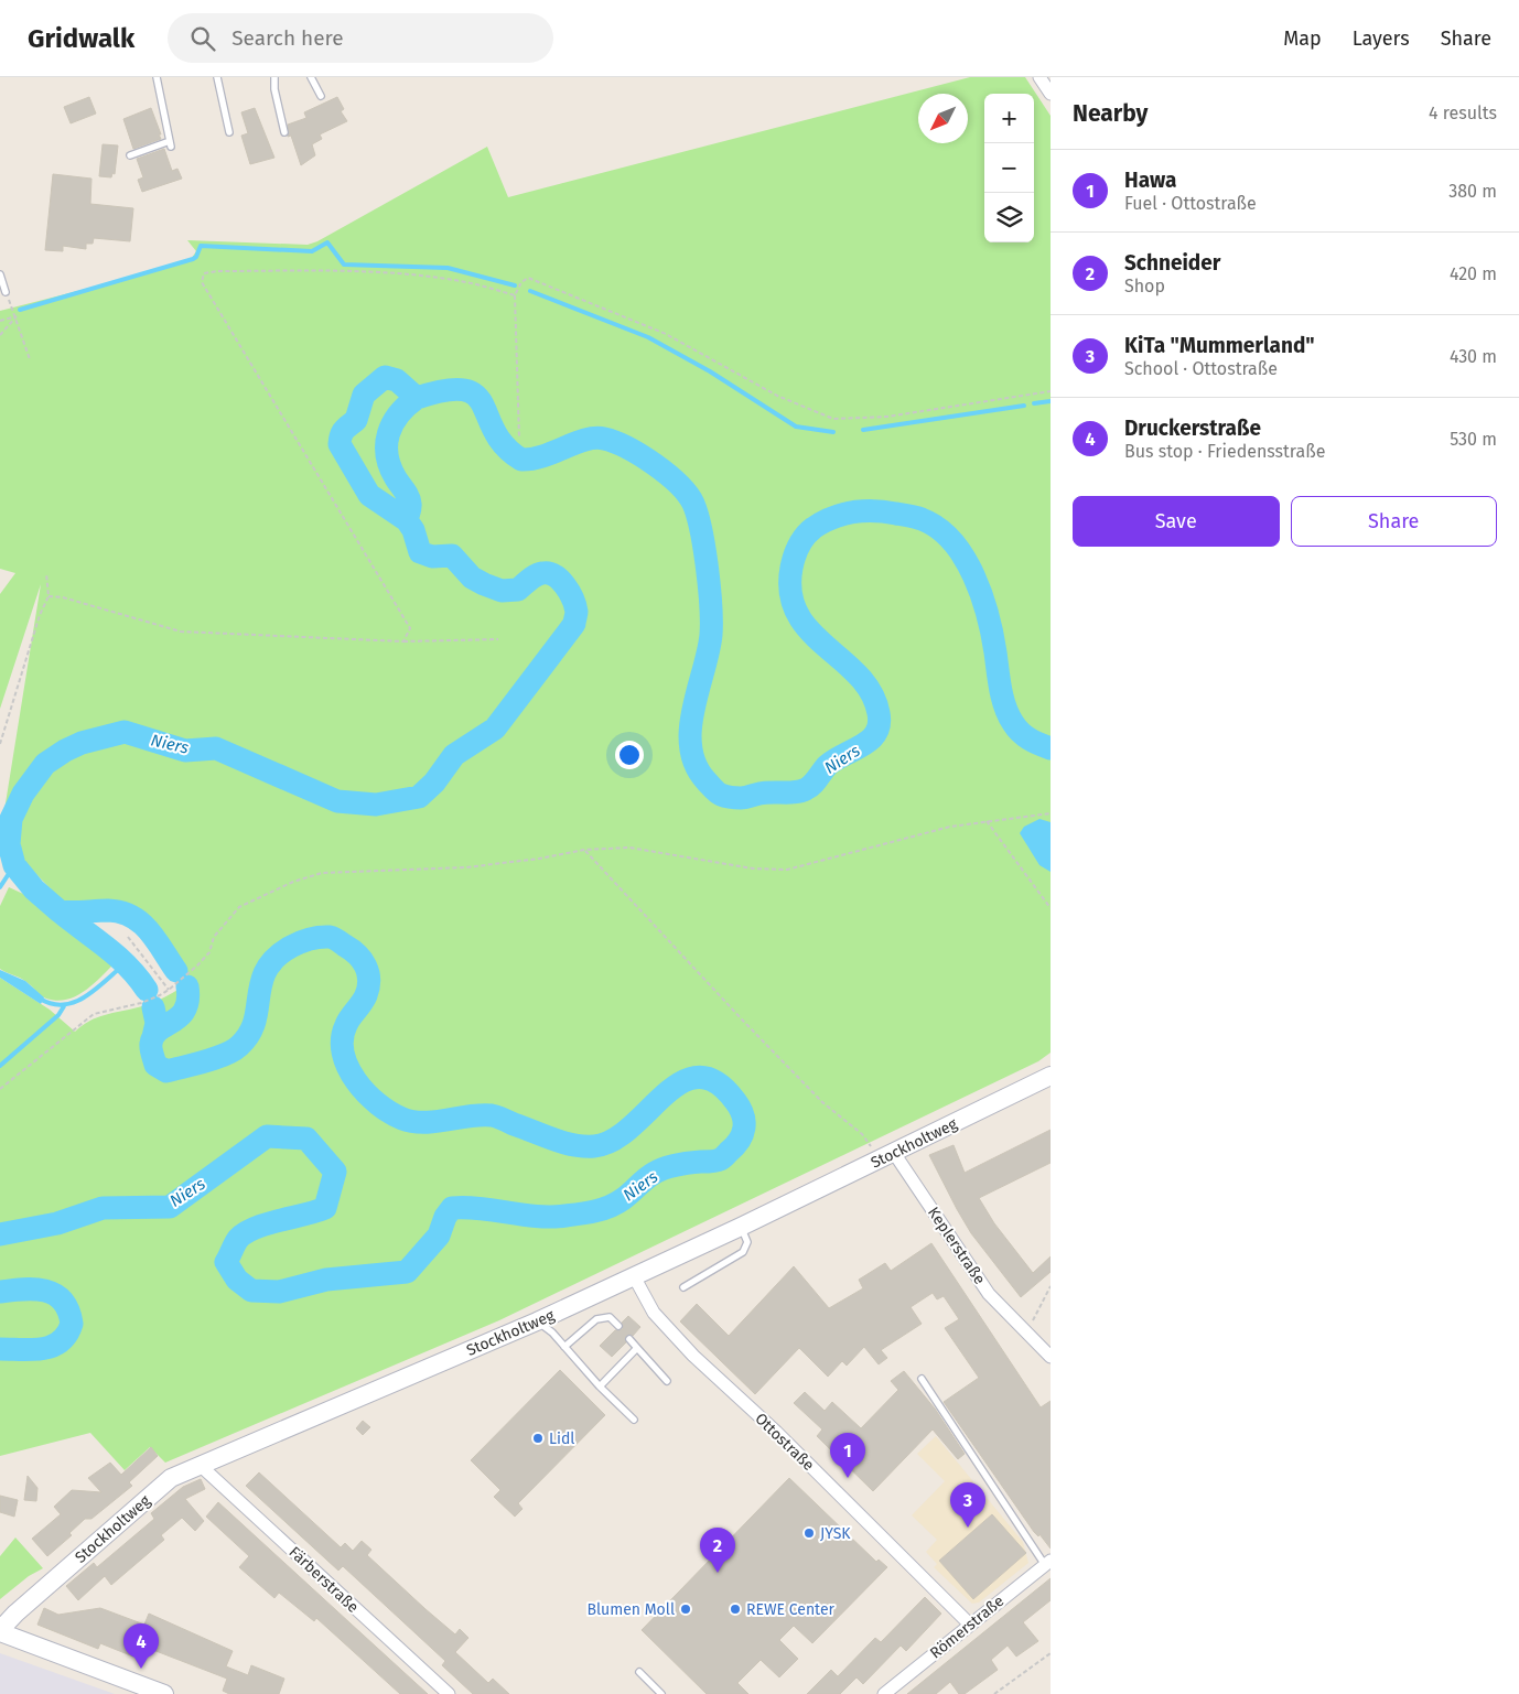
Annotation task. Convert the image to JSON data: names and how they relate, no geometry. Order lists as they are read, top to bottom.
{
  "streets": {
    "main road": ["Stockholtweg"],
    "street": [
      "Keplerstraße",
      "Ottostraße",
      "Färberstraße",
      "Römerstraße"
    ]
  },
  "crossings": [
    ["Stockholtweg", "Keplerstraße"],
    ["Stockholtweg", "Ottostraße"],
    ["Stockholtweg", "Färberstraße"],
    ["Ottostraße", "Römerstraße"]
  ],
  "water": ["Niers"],
  "places": [
    "Lidl",
    "JYSK",
    "Blumen Moll",
    "REWE Center"
  ],
  "north": "bottom left",
  "page": {
    "header": "Gridwalk",
    "search": "Search here",
    "nav": ["Map", "Layers", "Share"],
    "heading": ["Nearby", "4 results"],
    "map_buttons": ["+", "−"],
    "list": [
      {
        "mark": "1",
        "name": "Hawa",
        "note": "Fuel · Ottostraße",
        "value": "380 m"
      },
      {
        "mark": "2",
        "name": "Schneider",
        "note": "Shop",
        "value": "420 m"
      },
      {
        "mark": "3",
        "name": "KiTa \"Mummerland\"",
        "note": "School · Ottostraße",
        "value": "430 m"
      },
      {
        "mark": "4",
        "name": "Druckerstraße",
        "note": "Bus stop · Friedensstraße",
        "value": "530 m"
      }
    ],
    "buttons": ["Save", "Share"],
    "pins": [
      "1",
      "3",
      "2",
      "4"
    ]
  }
}
